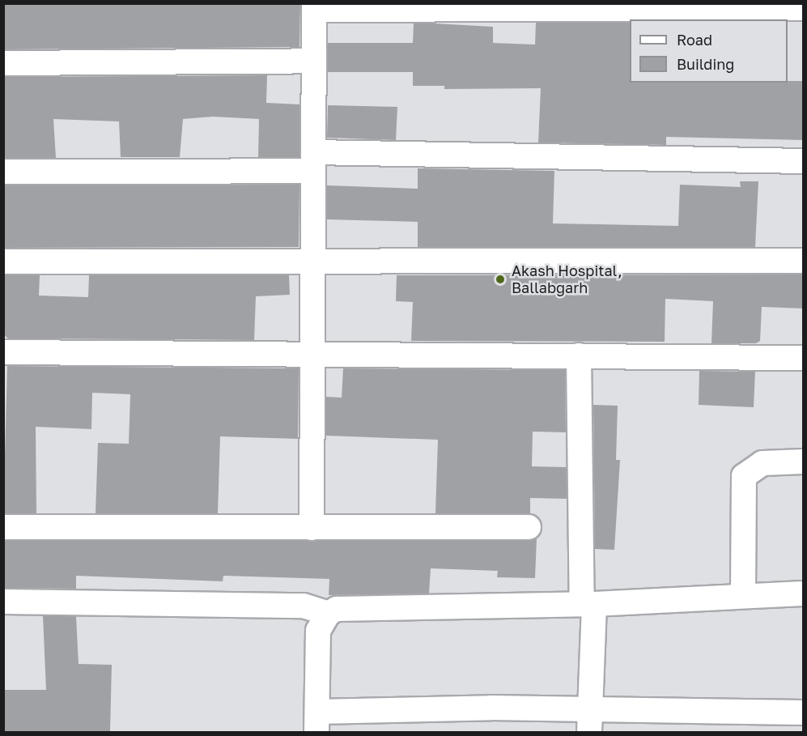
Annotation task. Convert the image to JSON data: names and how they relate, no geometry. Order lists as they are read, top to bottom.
{
  "places": ["Akash Hospital, Ballabgarh"],
  "legend": ["Road", "Building"]
}
